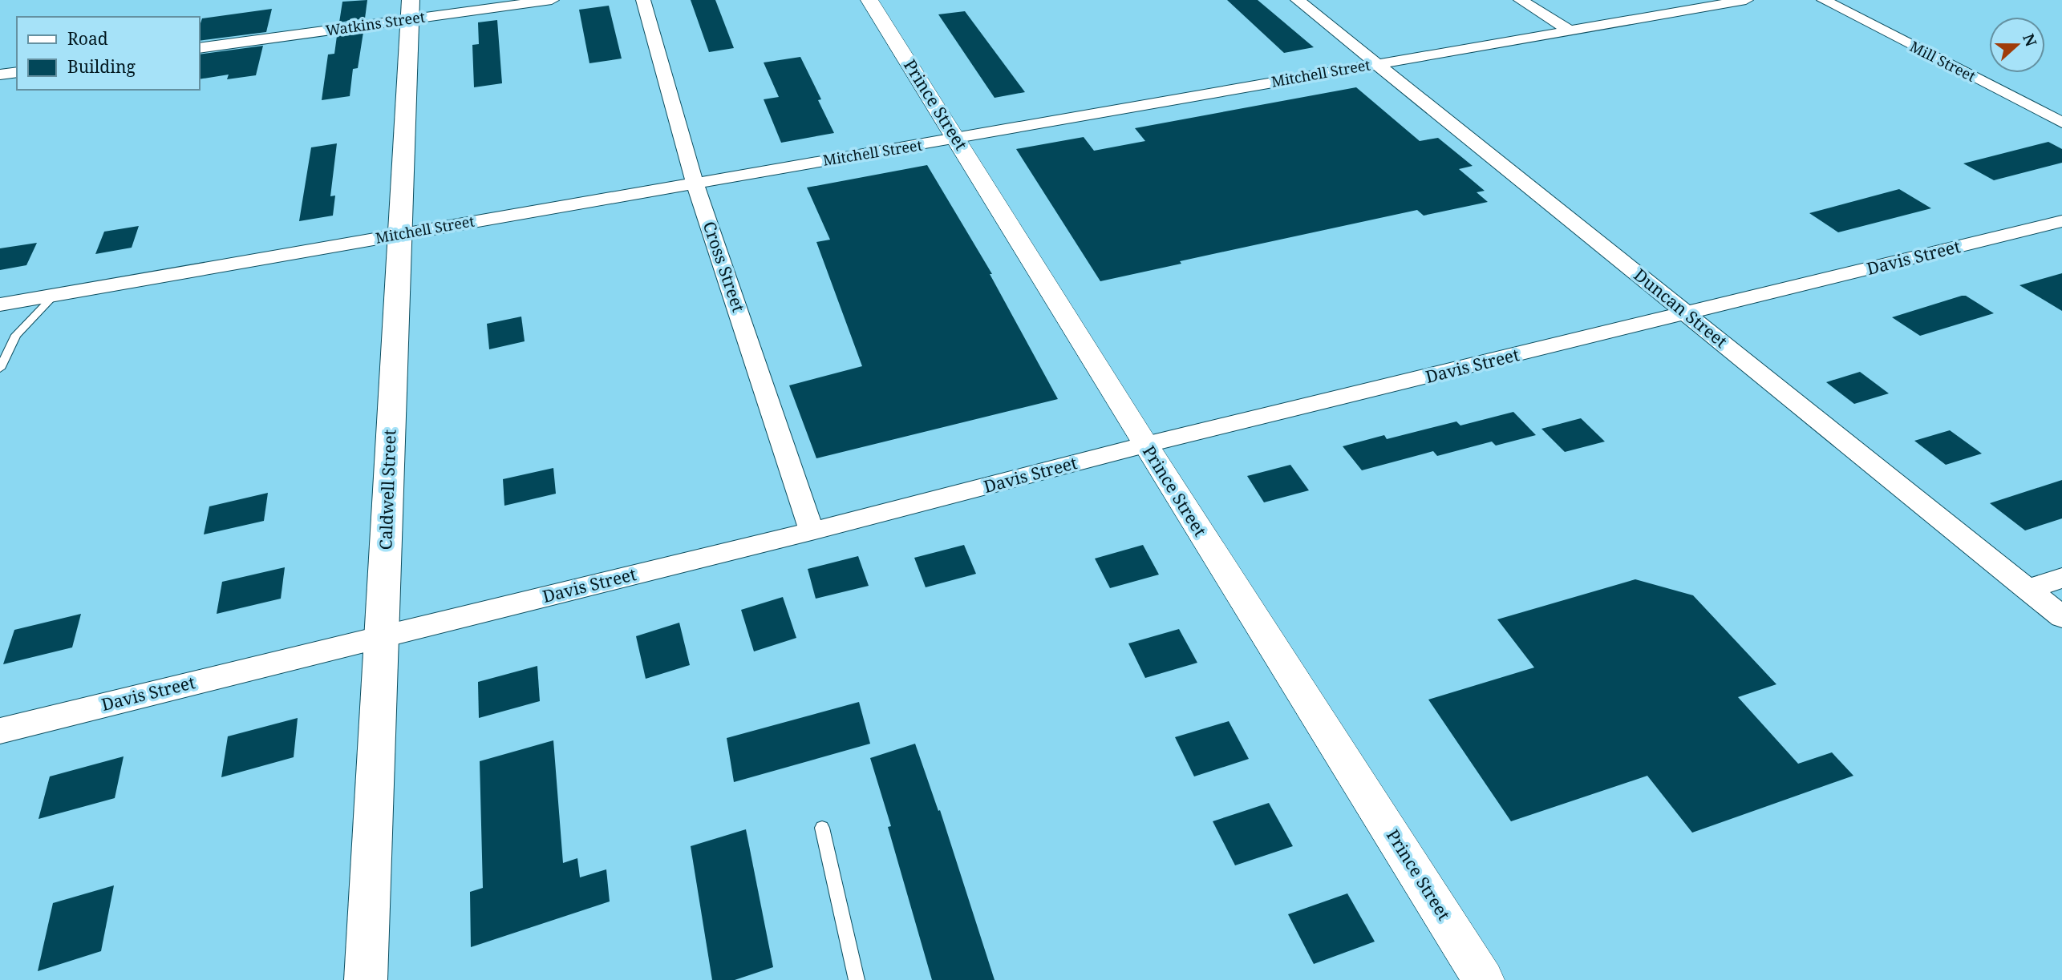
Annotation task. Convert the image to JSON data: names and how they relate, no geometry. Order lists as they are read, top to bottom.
{
  "streets": {
    "main road": ["Caldwell Street"],
    "street": [
      "Watkins Street",
      "Mill Street",
      "Mitchell Street",
      "Prince Street",
      "Davis Street",
      "Cross Street",
      "Duncan Street"
    ]
  },
  "crossings": [
    ["Watkins Street", "Caldwell Street"],
    ["Mitchell Street", "Prince Street"],
    ["Mitchell Street", "Cross Street"],
    ["Mitchell Street", "Duncan Street"],
    ["Mitchell Street", "Caldwell Street"],
    ["Prince Street", "Davis Street"],
    ["Davis Street", "Cross Street"],
    ["Davis Street", "Duncan Street"],
    ["Davis Street", "Caldwell Street"]
  ],
  "legend": ["Road", "Building"],
  "north": "right"
}
